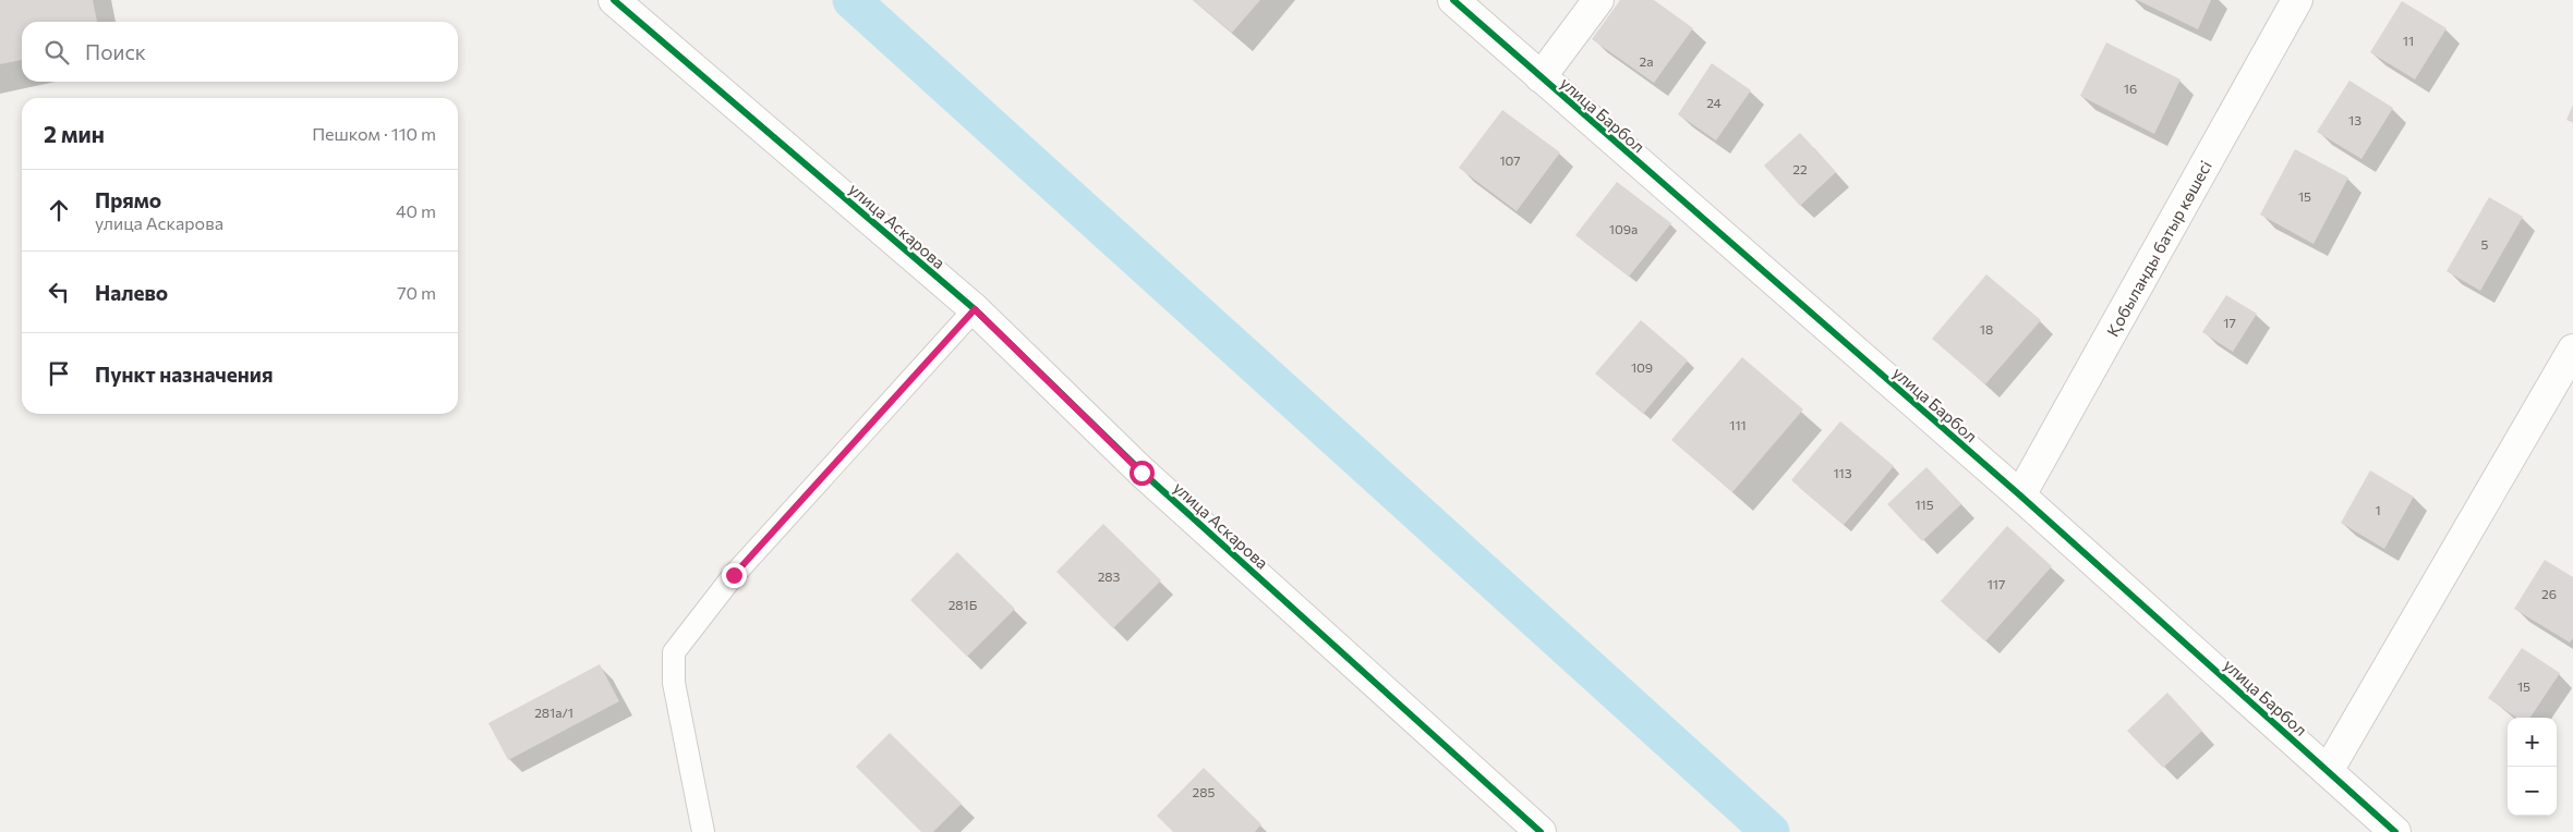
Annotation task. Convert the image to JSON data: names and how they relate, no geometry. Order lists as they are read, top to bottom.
{
  "streets": {
    "street": ["улица Барбол", "улица Аскарова", "Қобыланды батыр көшесі"]
  },
  "crossings": [
    ["улица Барбол", "Қобыланды батыр көшесі"]
  ],
  "house_numbers": [
    "11",
    "2а",
    "16",
    "24",
    "13",
    "107",
    "22",
    "15",
    "109а",
    "5",
    "17",
    "18",
    "109",
    "111",
    "113",
    "115",
    "1",
    "283",
    "117",
    "26",
    "281Б",
    "15",
    "281а/1",
    "285"
  ],
  "page": {
    "search": "Поиск",
    "heading": ["2 мин", "Пешком · 110 m"],
    "list": [
      ["Прямо", "улица Аскарова", "40 m"],
      ["Налево", "70 m"],
      "Пункт назначения"
    ],
    "map_buttons": ["+", "−"]
  }
}
